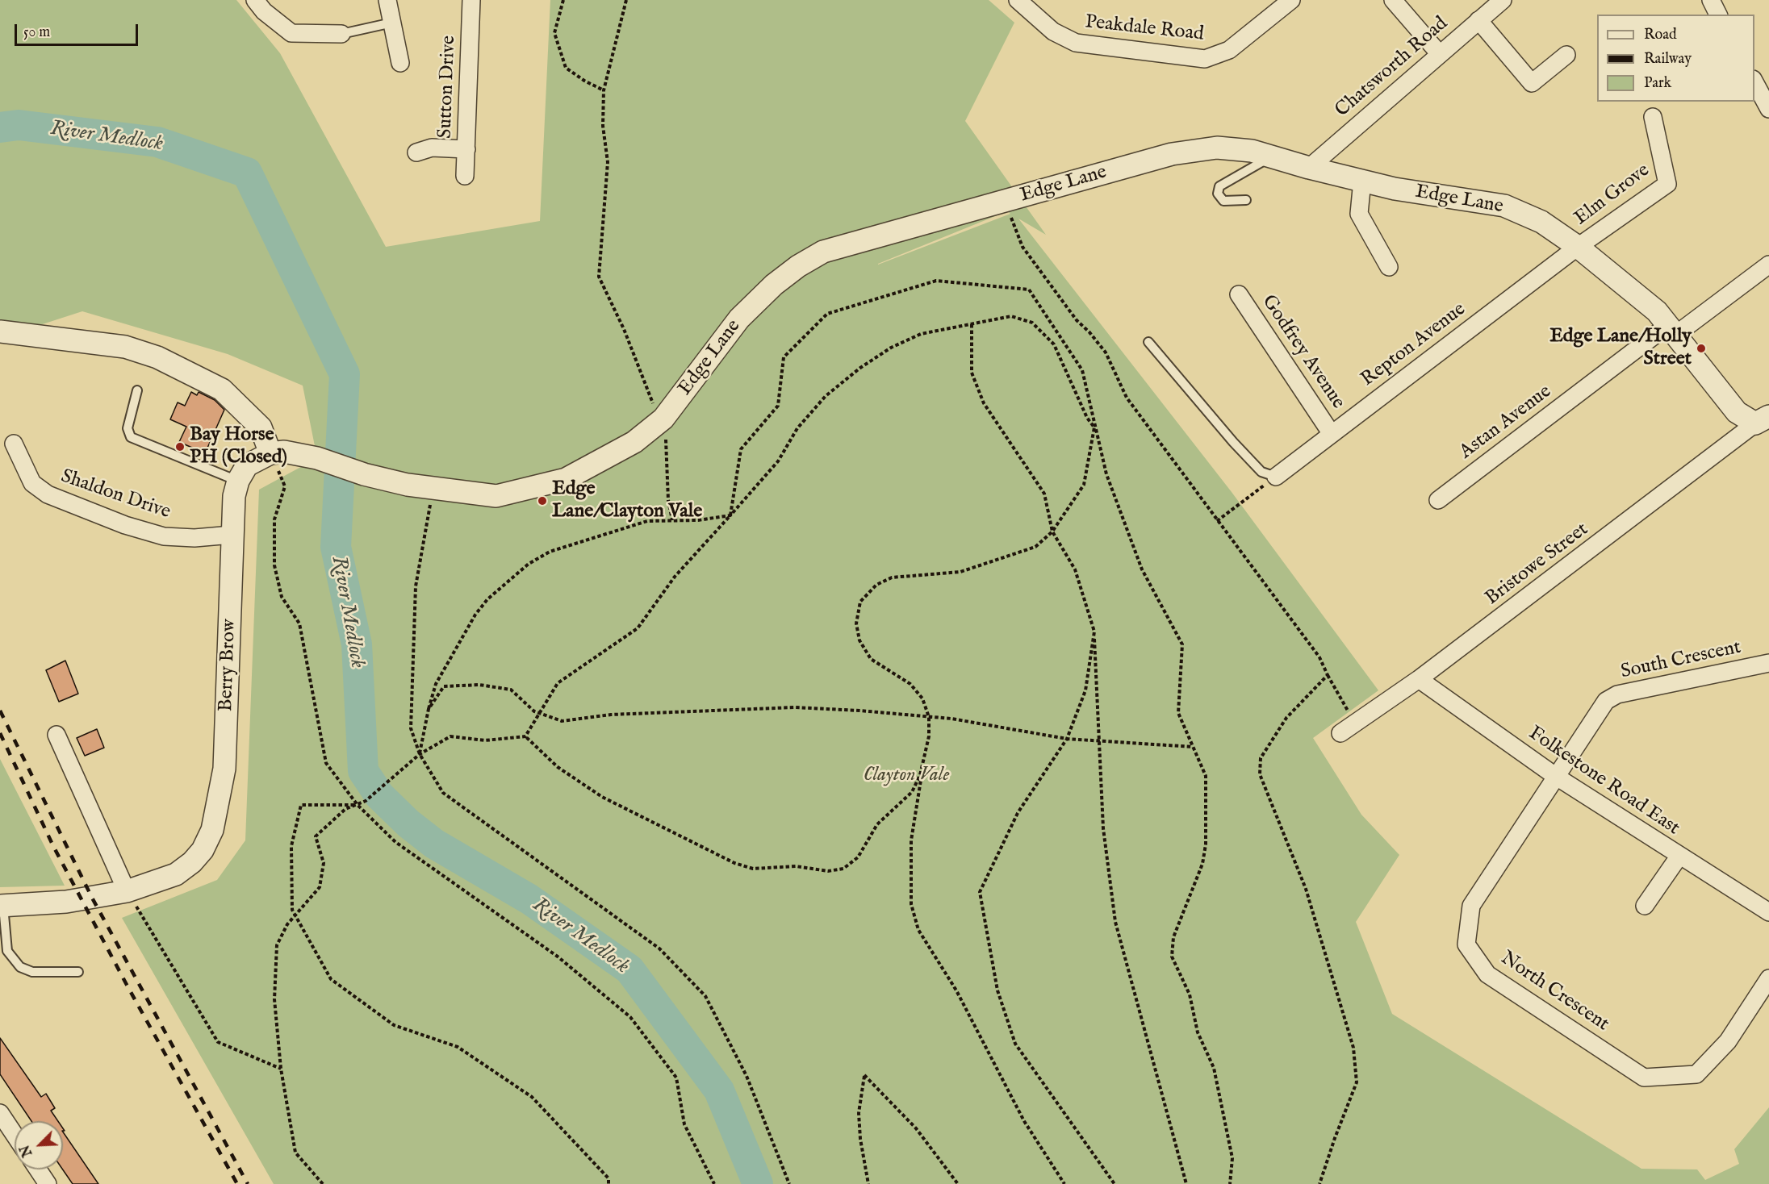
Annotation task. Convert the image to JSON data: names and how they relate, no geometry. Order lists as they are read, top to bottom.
{
  "streets": {
    "street": [
      "Peakdale Road",
      "Chatsworth Road",
      "Sutton Drive",
      "Edge Lane",
      "Elm Grove",
      "Repton Avenue",
      "Godfrey Avenue",
      "Astan Avenue",
      "Shaldon Drive",
      "Bristowe Street",
      "South Crescent",
      "Berry Brow",
      "Folkestone Road East",
      "North Crescent"
    ]
  },
  "crossings": [
    ["Chatsworth Road", "Edge Lane"],
    ["Edge Lane", "Elm Grove"],
    ["Edge Lane", "Repton Avenue"],
    ["Edge Lane", "Astan Avenue"],
    ["Edge Lane", "Bristowe Street"],
    ["Edge Lane", "Berry Brow"],
    ["Elm Grove", "Repton Avenue"],
    ["Repton Avenue", "Godfrey Avenue"],
    ["Shaldon Drive", "Berry Brow"],
    ["Bristowe Street", "Folkestone Road East"],
    ["South Crescent", "Folkestone Road East"],
    ["South Crescent", "North Crescent"],
    ["Folkestone Road East", "North Crescent"]
  ],
  "water": ["River Medlock"],
  "parks": ["Clayton Vale"],
  "places": ["Edge Lane/Holly Street", "Bay Horse PH (Closed)", "Edge Lane/Clayton Vale"],
  "legend": ["Road", "Railway", "Park"],
  "scale_bar": "50 m",
  "north": "bottom left"
}
